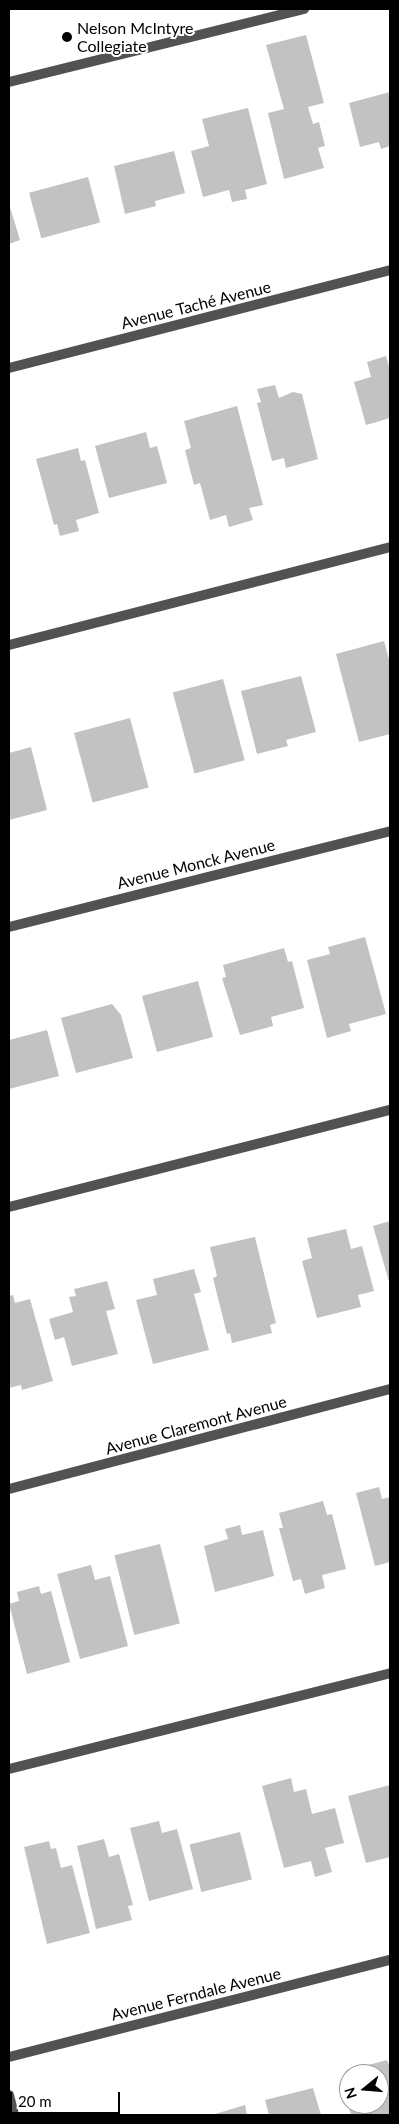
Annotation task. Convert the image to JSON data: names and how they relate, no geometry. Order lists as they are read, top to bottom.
{
  "streets": {
    "street": [
      "Avenue Taché Avenue",
      "Avenue Monck Avenue",
      "Avenue Claremont Avenue",
      "Avenue Ferndale Avenue"
    ]
  },
  "places": ["Nelson McIntyre Collegiate"],
  "scale_bar": "20 m",
  "north": "left"
}
